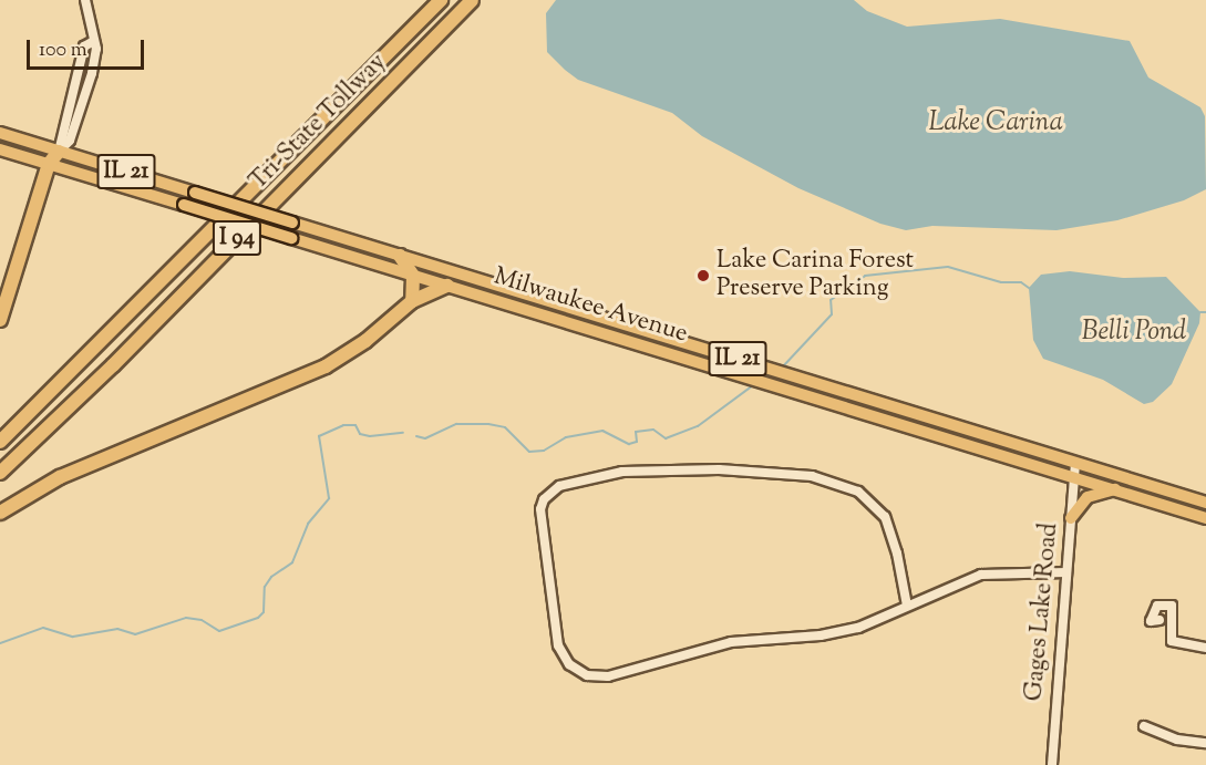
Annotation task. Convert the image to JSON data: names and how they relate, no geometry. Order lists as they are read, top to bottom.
{
  "streets": {
    "highway": ["Tri-State Tollway", "I 94"],
    "main road": ["IL 21", "Milwaukee Avenue"],
    "street": ["Gages Lake Road"]
  },
  "crossings": [
    ["Milwaukee Avenue", "Gages Lake Road"]
  ],
  "water": ["Lake Carina", "Belli Pond"],
  "places": ["Lake Carina Forest Preserve Parking"],
  "scale_bar": "100 m"
}
